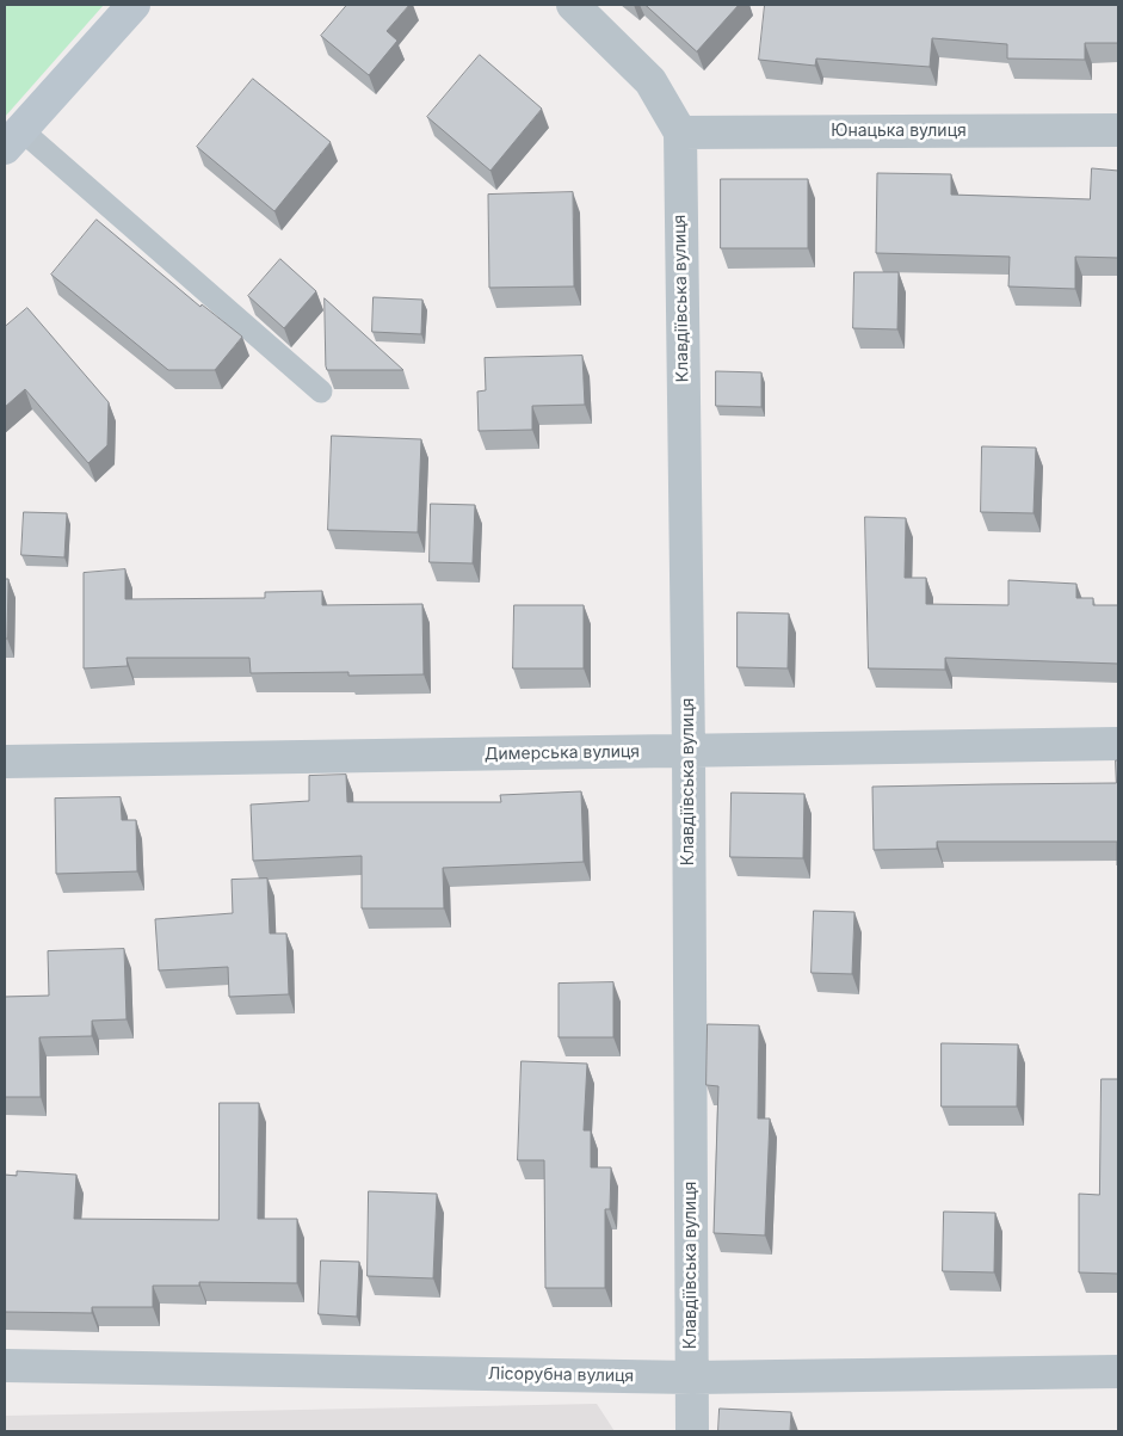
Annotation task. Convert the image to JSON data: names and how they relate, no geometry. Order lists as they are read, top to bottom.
{
  "streets": {
    "street": [
      "Юнацька вулиця",
      "Клавдіївська вулиця",
      "Димерська вулиця",
      "Лісорубна вулиця"
    ]
  },
  "crossings": [
    ["Юнацька вулиця", "Клавдіївська вулиця"],
    ["Клавдіївська вулиця", "Димерська вулиця"],
    ["Клавдіївська вулиця", "Лісорубна вулиця"]
  ]
}
